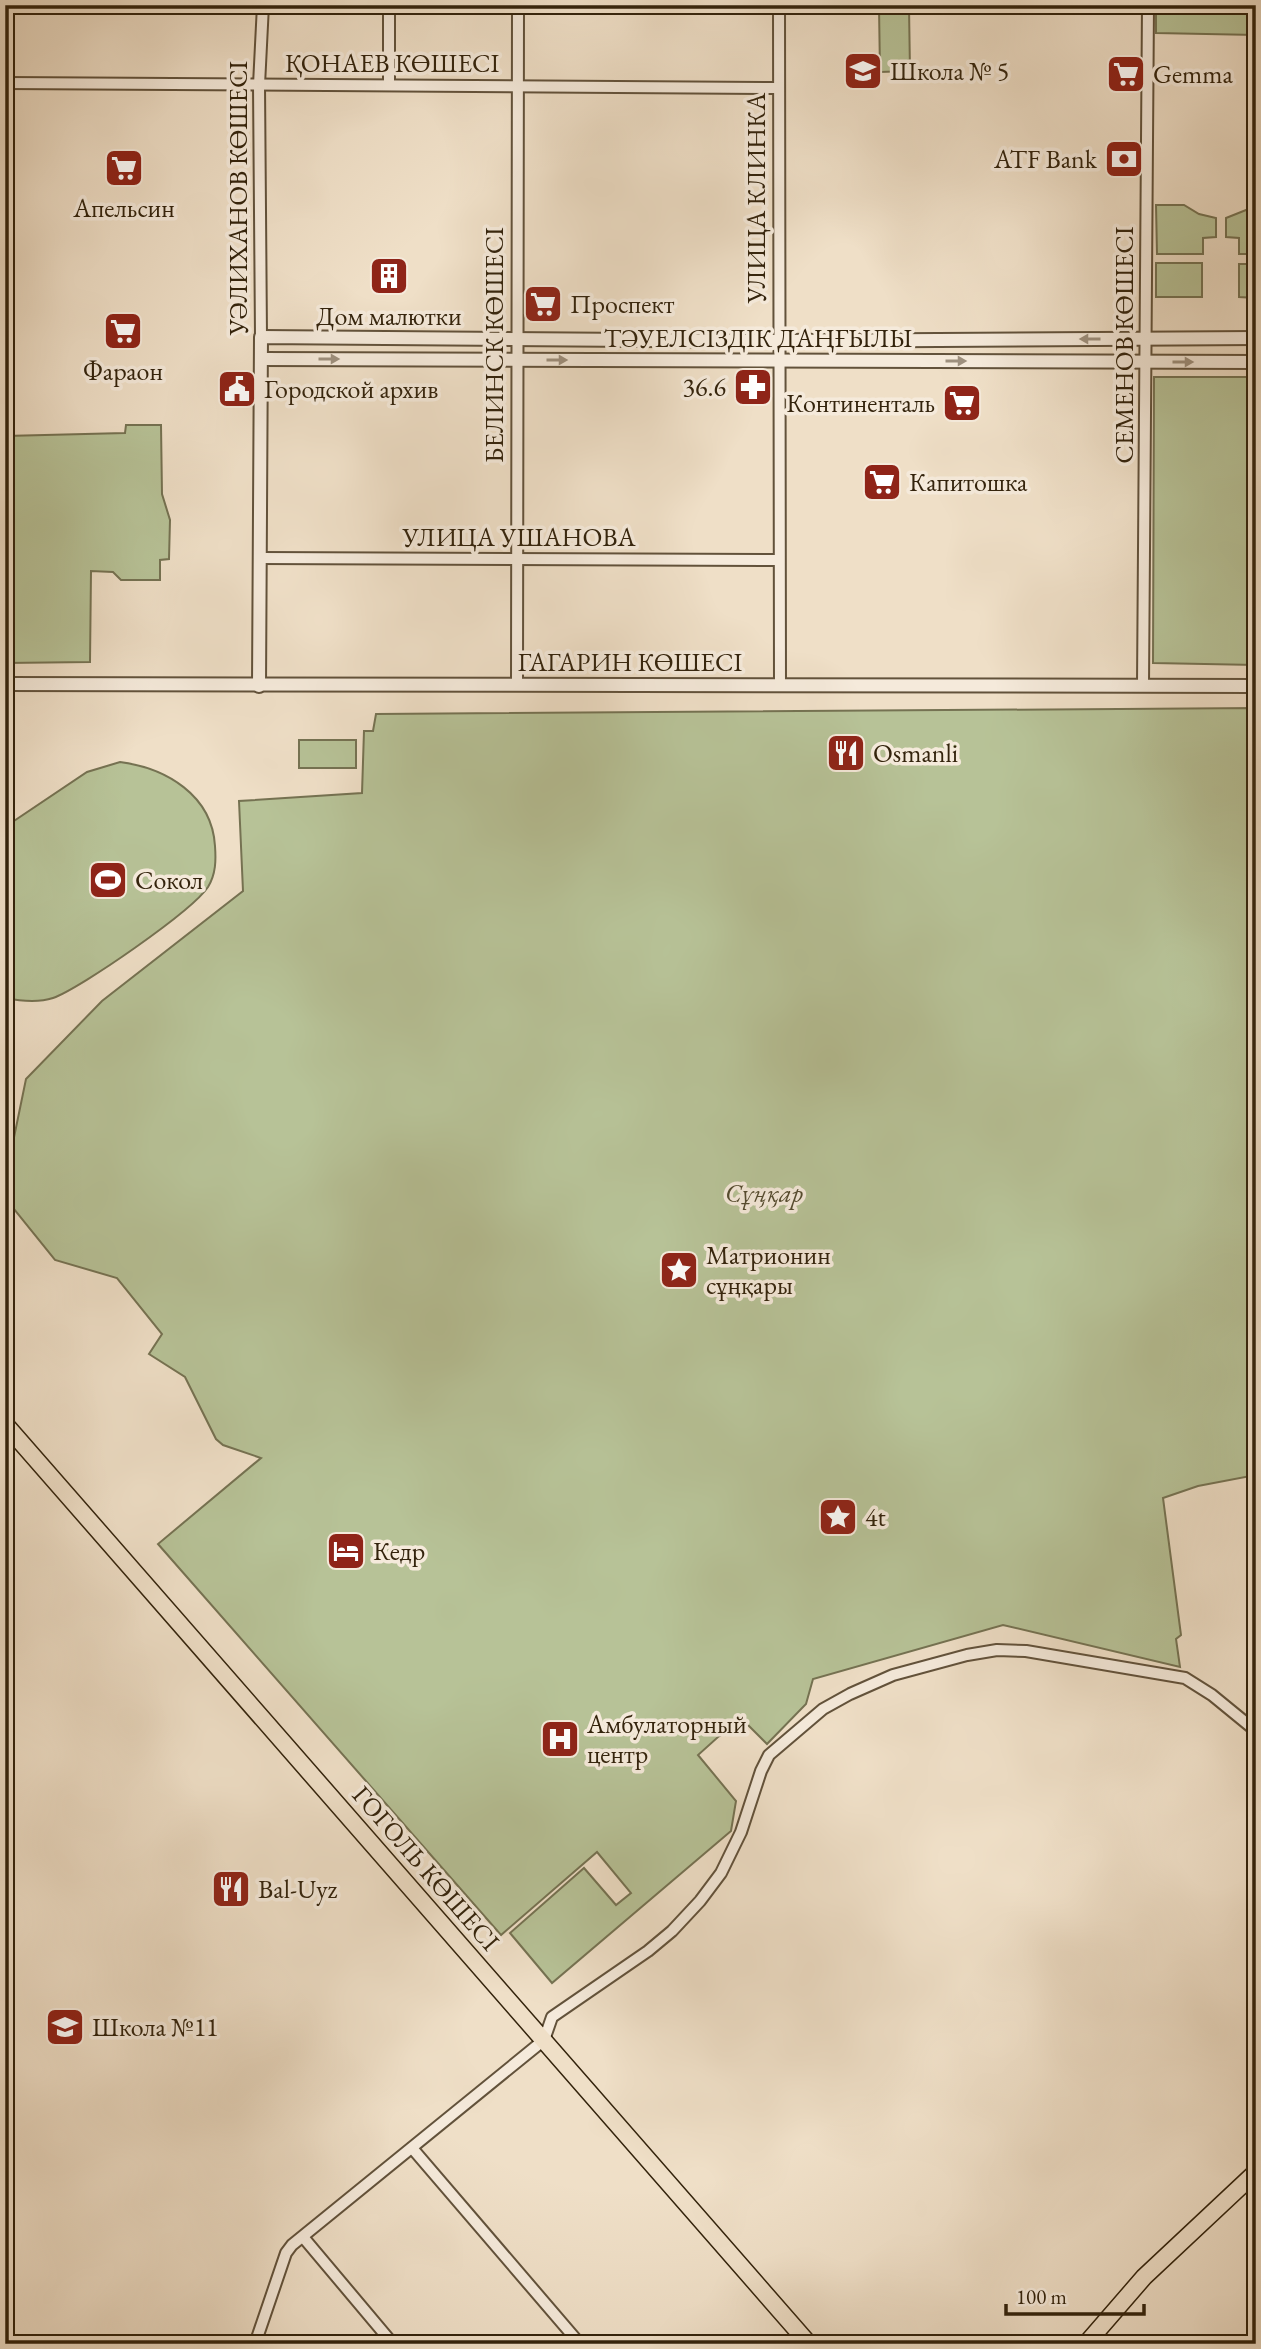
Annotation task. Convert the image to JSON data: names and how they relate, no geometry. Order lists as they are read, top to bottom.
{
  "streets": {
    "main road": ["ГОГОЛЬ КӨШЕСІ"],
    "street": [
      "ҚОНАЕВ КӨШЕСІ",
      "УӘЛИХАНОВ КӨШЕСІ",
      "УЛИЦА КЛИНКА",
      "ТӘУЕЛСІЗДІК ДАҢҒЫЛЫ",
      "БЕЛИНСК КӨШЕСІ",
      "СЕМЕНОВ КӨШЕСІ",
      "УЛИЦА УШАНОВА",
      "ГАГАРИН КӨШЕСІ"
    ]
  },
  "crossings": [
    ["ҚОНАЕВ КӨШЕСІ", "УӘЛИХАНОВ КӨШЕСІ"],
    ["ҚОНАЕВ КӨШЕСІ", "УЛИЦА КЛИНКА"],
    ["ҚОНАЕВ КӨШЕСІ", "БЕЛИНСК КӨШЕСІ"],
    ["УӘЛИХАНОВ КӨШЕСІ", "ТӘУЕЛСІЗДІК ДАҢҒЫЛЫ"],
    ["УӘЛИХАНОВ КӨШЕСІ", "УЛИЦА УШАНОВА"],
    ["УӘЛИХАНОВ КӨШЕСІ", "ГАГАРИН КӨШЕСІ"],
    ["УЛИЦА КЛИНКА", "ТӘУЕЛСІЗДІК ДАҢҒЫЛЫ"],
    ["УЛИЦА КЛИНКА", "УЛИЦА УШАНОВА"],
    ["УЛИЦА КЛИНКА", "ГАГАРИН КӨШЕСІ"],
    ["ТӘУЕЛСІЗДІК ДАҢҒЫЛЫ", "БЕЛИНСК КӨШЕСІ"],
    ["ТӘУЕЛСІЗДІК ДАҢҒЫЛЫ", "СЕМЕНОВ КӨШЕСІ"],
    ["БЕЛИНСК КӨШЕСІ", "УЛИЦА УШАНОВА"],
    ["БЕЛИНСК КӨШЕСІ", "ГАГАРИН КӨШЕСІ"],
    ["СЕМЕНОВ КӨШЕСІ", "ГАГАРИН КӨШЕСІ"]
  ],
  "parks": ["Сұңқар"],
  "places": {
    "school or university": ["Школа № 5", "Школа №11"],
    "supermarket": [
      "Gemma",
      "Апельсин",
      "Проспект",
      "Фараон",
      "Континенталь",
      "Капитошка"
    ],
    "bank": ["ATF Bank"],
    "building": ["Дом малютки"],
    "pharmacy": ["36.6"],
    "public building": ["Городской архив"],
    "restaurant": ["Osmanli", "Bal-Uyz"],
    "sports": ["Сокол"],
    "place": ["Матрионин сұңқары", "4t"],
    "hotel": ["Кедр"],
    "hospital": ["Амбулаторный центр"]
  },
  "scale_bar": "100 m"
}
